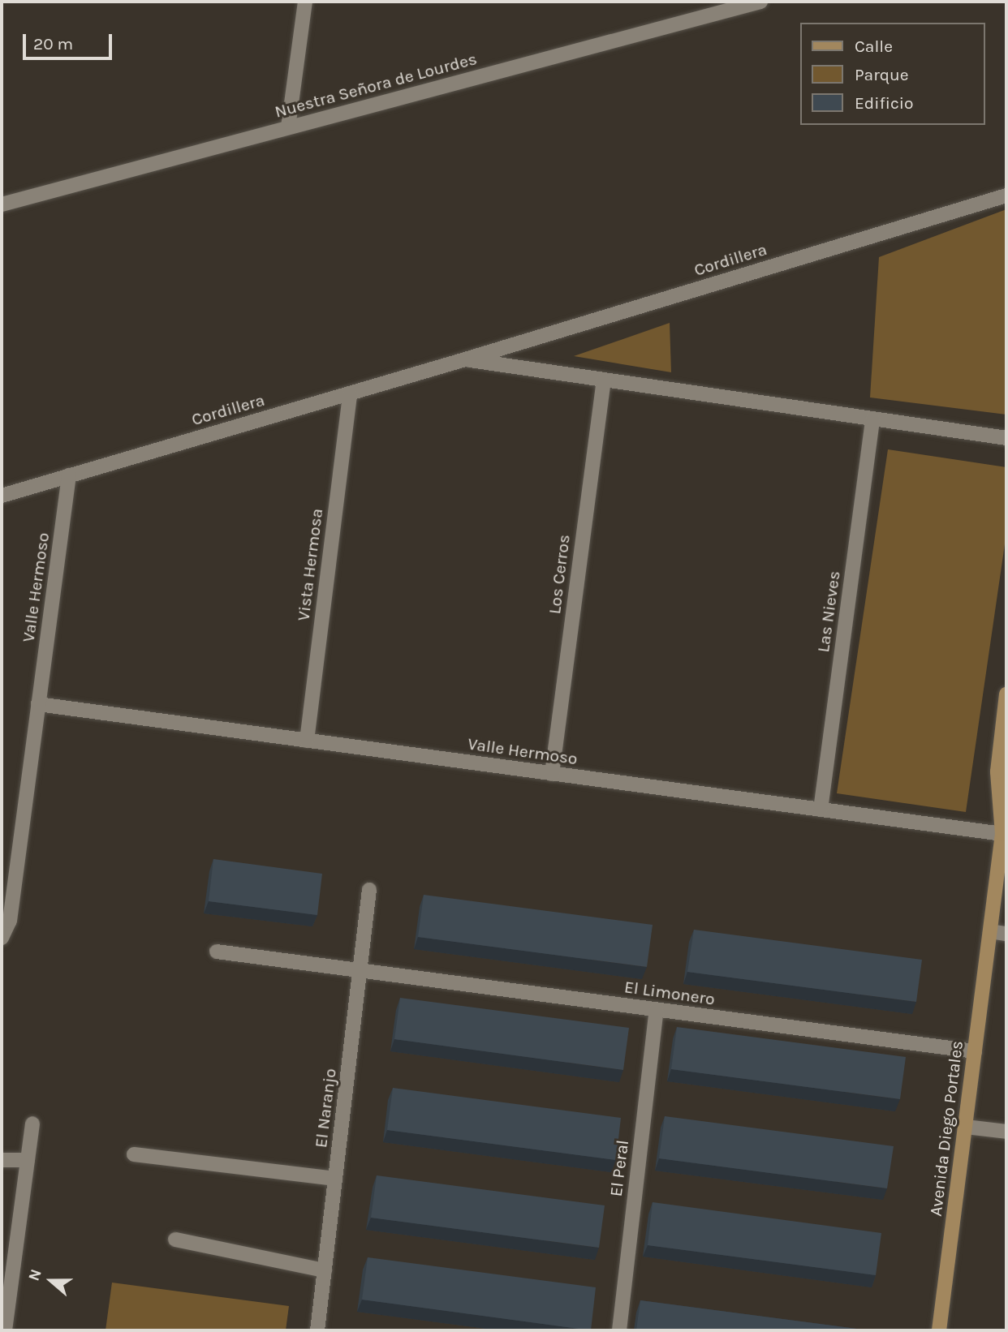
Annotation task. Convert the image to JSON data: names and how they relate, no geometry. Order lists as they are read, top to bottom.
{
  "streets": {
    "main road": ["Avenida Diego Portales"],
    "street": [
      "Nuestra Señora de Lourdes",
      "Cordillera",
      "Vista Hermosa",
      "Los Cerros",
      "Valle Hermoso",
      "Las Nieves",
      "El Limonero",
      "El Naranjo",
      "El Peral"
    ]
  },
  "crossings": [
    ["Cordillera", "Vista Hermosa"],
    ["Cordillera", "Los Cerros"],
    ["Cordillera", "Valle Hermoso"],
    ["Cordillera", "Las Nieves"],
    ["Vista Hermosa", "Valle Hermoso"],
    ["Los Cerros", "Valle Hermoso"],
    ["Valle Hermoso", "Las Nieves"],
    ["Valle Hermoso", "Avenida Diego Portales"],
    ["El Limonero", "El Naranjo"],
    ["El Limonero", "Avenida Diego Portales"],
    ["El Limonero", "El Peral"]
  ],
  "legend": ["Calle", "Parque", "Edificio"],
  "scale_bar": "20 m",
  "north": "left"
}
